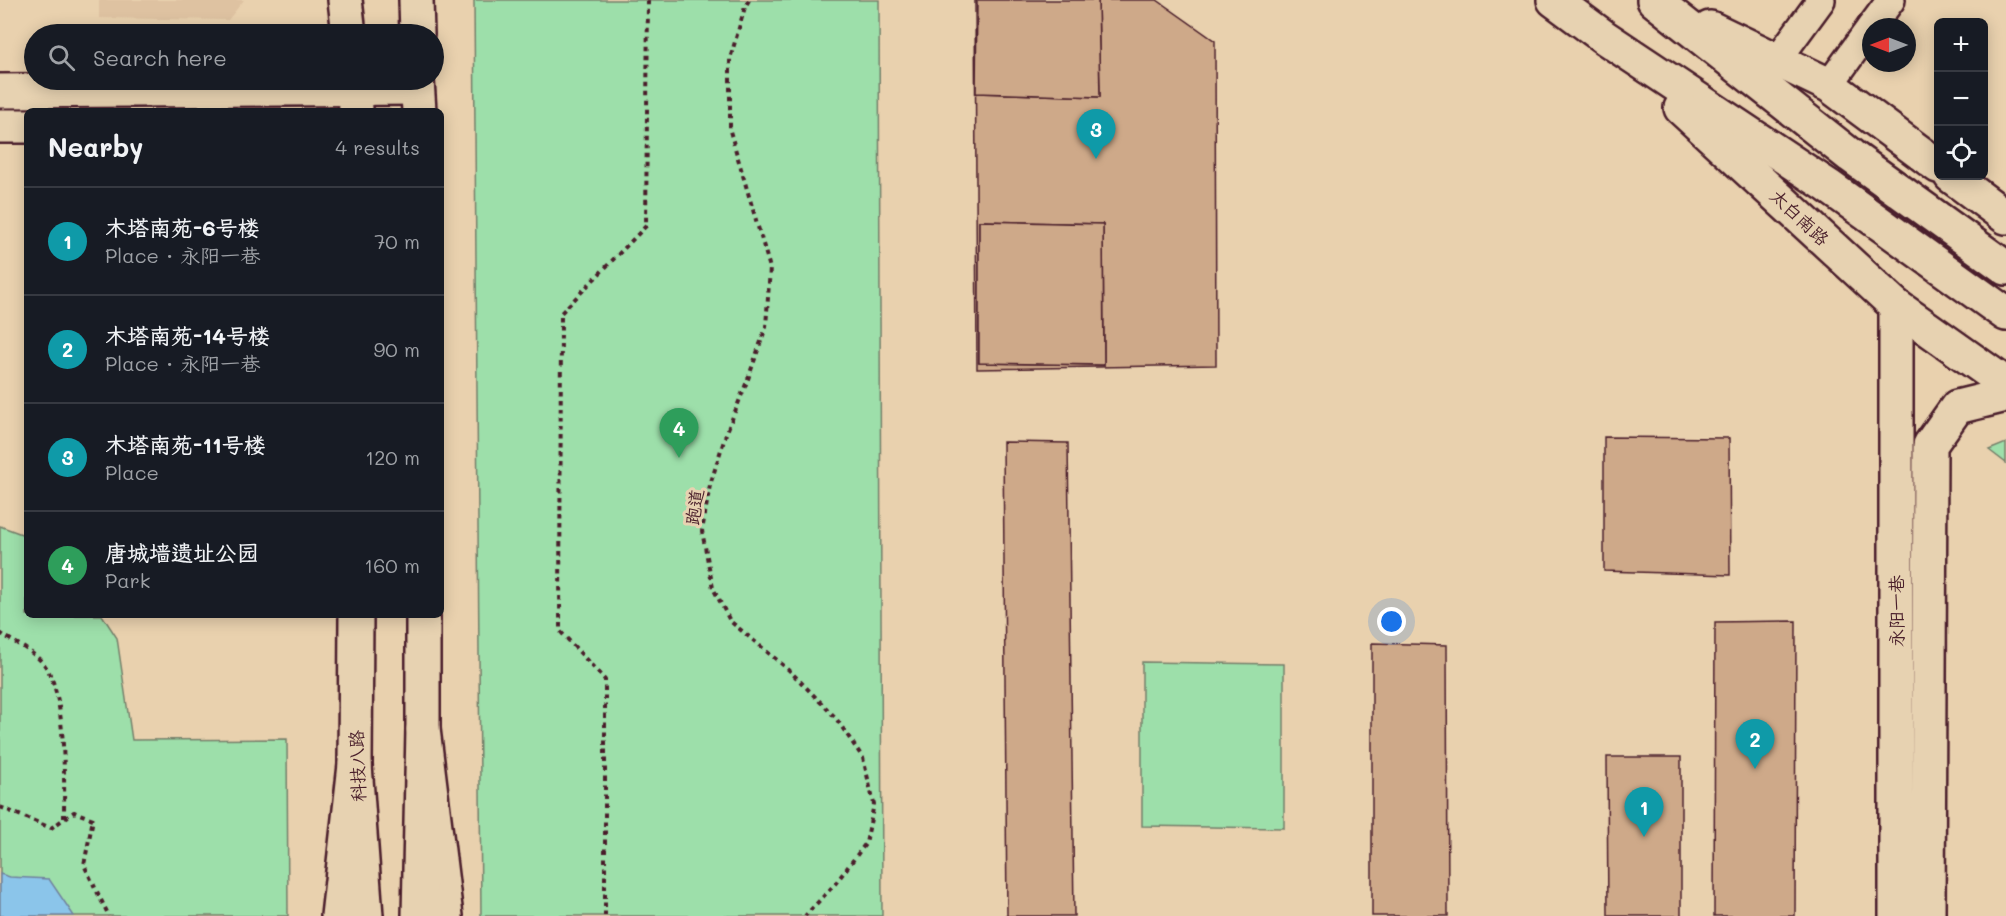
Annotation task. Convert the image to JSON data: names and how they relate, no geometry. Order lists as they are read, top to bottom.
{
  "streets": {
    "main road": ["太白南路", "永阳一巷", "科技八路"],
    "path": ["跑道"]
  },
  "crossings": [
    ["太白南路", "永阳一巷"]
  ],
  "north": "left",
  "page": {
    "map_buttons": ["+", "−"],
    "search": "Search here",
    "heading": ["Nearby", "4 results"],
    "pins": [
      "3",
      "4",
      "2",
      "1"
    ],
    "list": [
      {
        "mark": "1",
        "name": "木塔南苑-6号楼",
        "note": "Place · 永阳一巷",
        "value": "70 m"
      },
      {
        "mark": "2",
        "name": "木塔南苑-14号楼",
        "note": "Place · 永阳一巷",
        "value": "90 m"
      },
      {
        "mark": "3",
        "name": "木塔南苑-11号楼",
        "note": "Place",
        "value": "120 m"
      },
      {
        "mark": "4",
        "name": "唐城墙遗址公园",
        "note": "Park",
        "value": "160 m"
      }
    ]
  }
}
